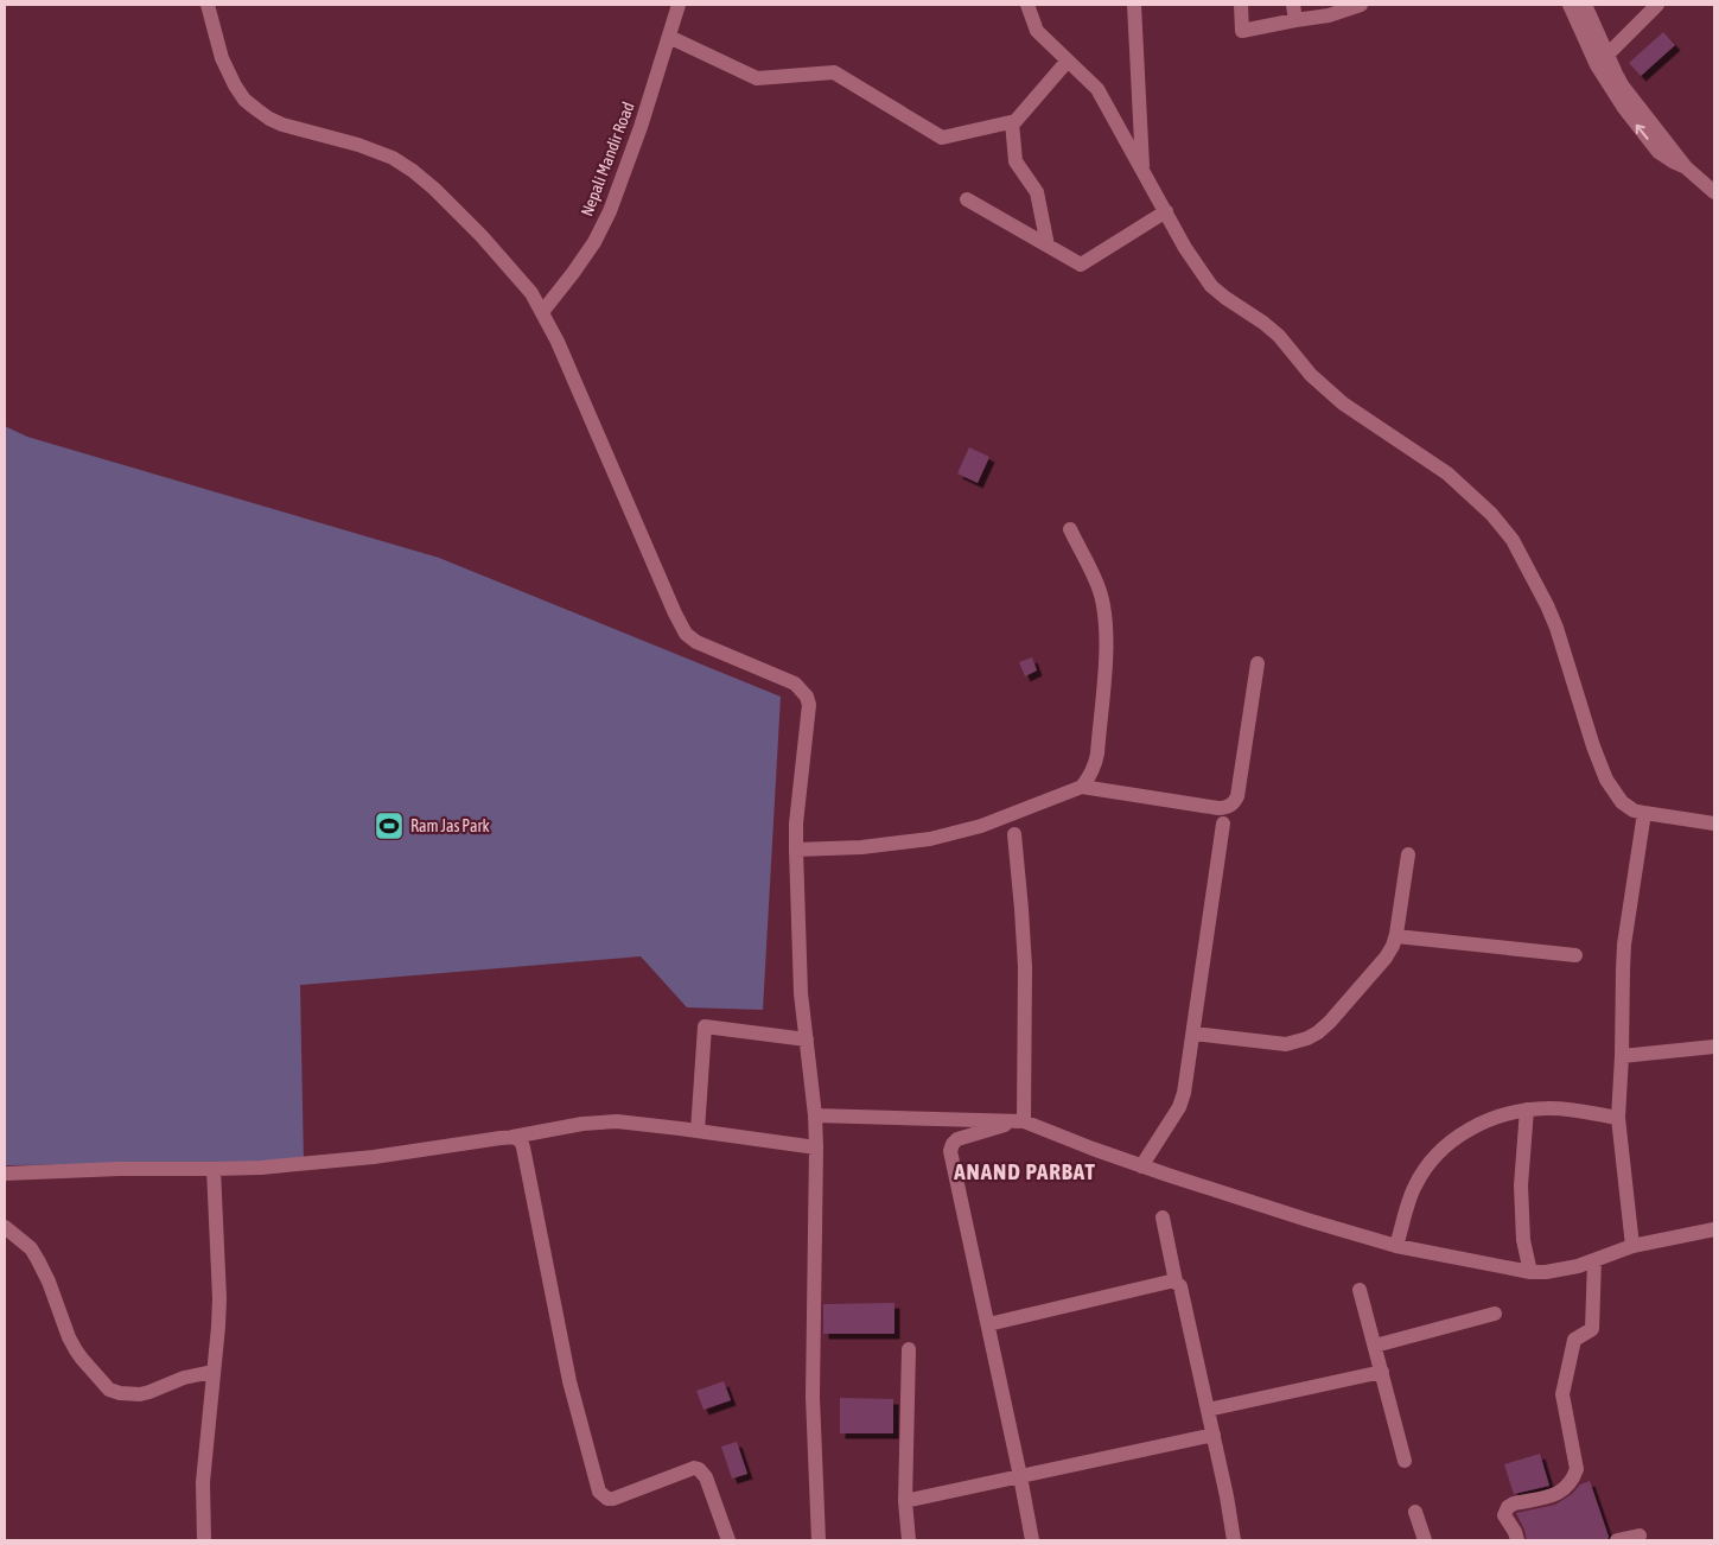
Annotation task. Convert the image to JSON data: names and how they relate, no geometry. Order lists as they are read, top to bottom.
{
  "streets": {
    "street": ["Nepali Mandir Road"]
  },
  "districts": ["ANAND PARBAT"],
  "places": {
    "sports": ["Ram Jas Park"]
  }
}
